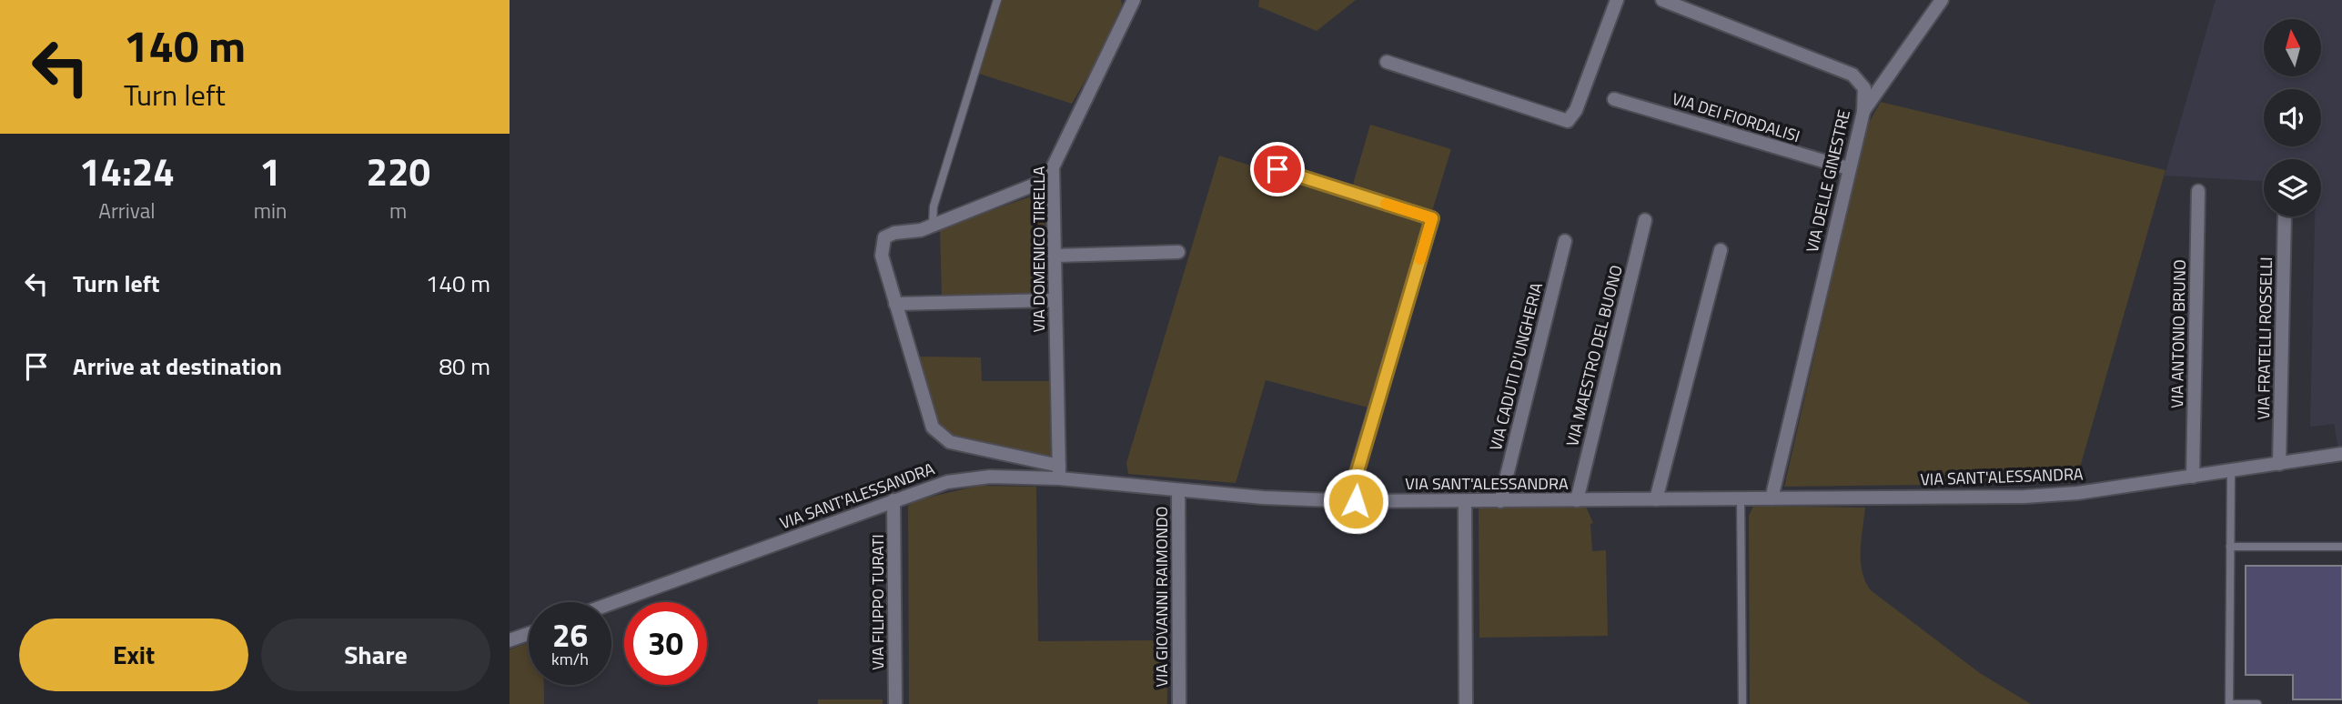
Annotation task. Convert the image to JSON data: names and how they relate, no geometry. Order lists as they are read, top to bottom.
{
  "streets": {
    "street": [
      "VIA DEI FIORDALISI",
      "VIA DELLE GINESTRE",
      "VIA DOMENICO TIRELLA",
      "VIA ANTONIO BRUNO",
      "VIA FRATELLI ROSSELLI",
      "VIA MAESTRO DEL BUONO",
      "VIA CADUTI D'UNGHERIA",
      "VIA SANT'ALESSANDRA",
      "VIA GIOVANNI RAIMONDO",
      "VIA FILIPPO TURATI"
    ]
  },
  "crossings": [
    ["VIA DEI FIORDALISI", "VIA DELLE GINESTRE"],
    ["VIA DELLE GINESTRE", "VIA SANT'ALESSANDRA"],
    ["VIA DOMENICO TIRELLA", "VIA SANT'ALESSANDRA"],
    ["VIA ANTONIO BRUNO", "VIA SANT'ALESSANDRA"],
    ["VIA FRATELLI ROSSELLI", "VIA SANT'ALESSANDRA"],
    ["VIA MAESTRO DEL BUONO", "VIA SANT'ALESSANDRA"],
    ["VIA CADUTI D'UNGHERIA", "VIA SANT'ALESSANDRA"],
    ["VIA SANT'ALESSANDRA", "VIA GIOVANNI RAIMONDO"],
    ["VIA SANT'ALESSANDRA", "VIA FILIPPO TURATI"]
  ],
  "north": "top",
  "page": {
    "turn": ["140 m", "Turn left"],
    "eta": [
      "14:24",
      "Arrival",
      "1",
      "min",
      "220",
      "m"
    ],
    "list": [
      {
        "name": "Turn left",
        "value": "140 m"
      },
      {
        "name": "Arrive at destination",
        "value": "80 m"
      }
    ],
    "speed": "26 km/h",
    "limit": "30",
    "buttons": ["Exit", "Share"]
  }
}
